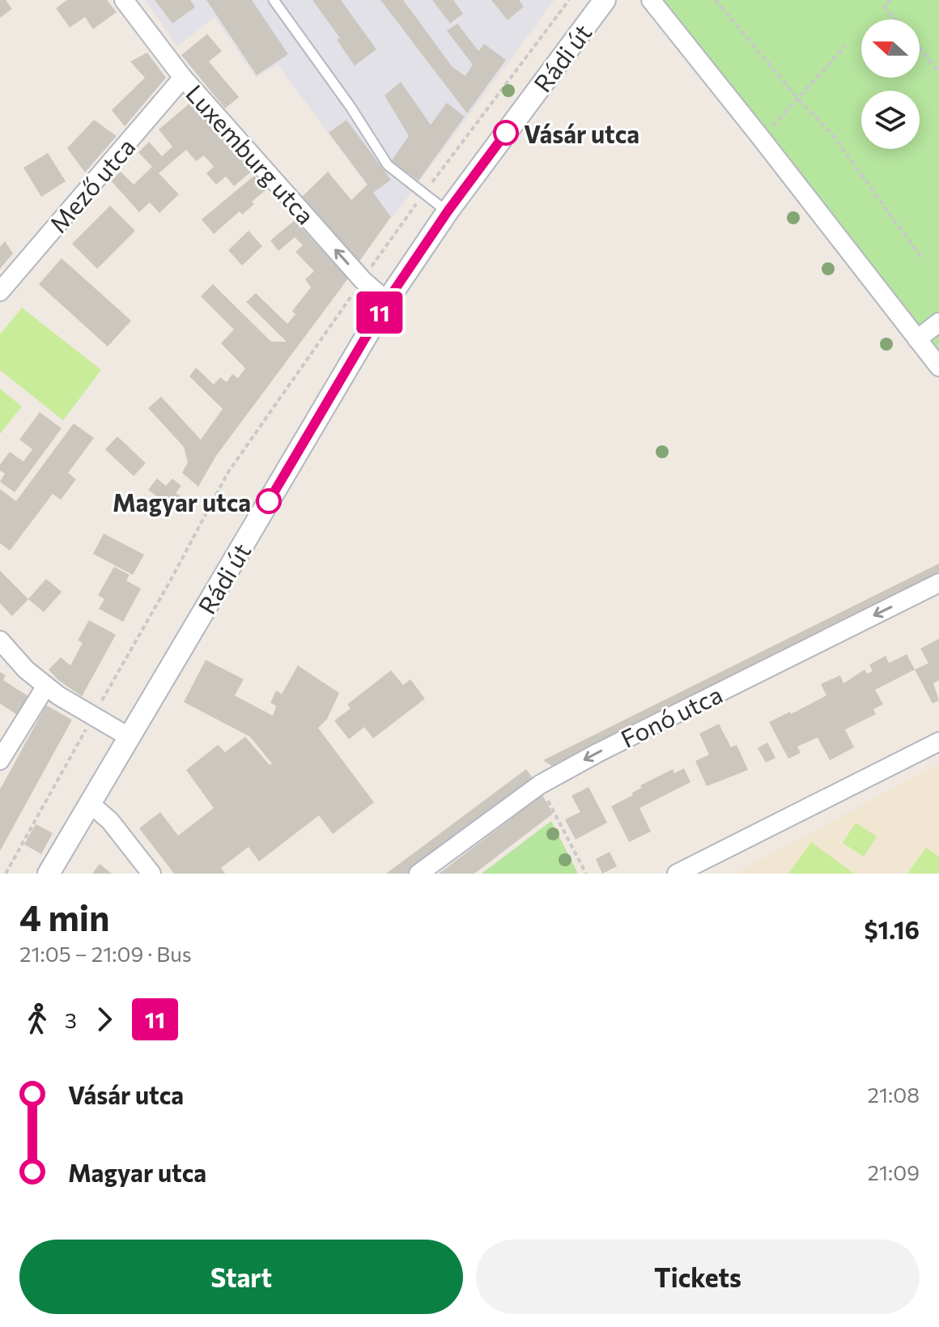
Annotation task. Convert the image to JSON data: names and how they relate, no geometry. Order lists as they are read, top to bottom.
{
  "streets": {
    "street": [
      "Rádi út",
      "Luxemburg utca",
      "Mező utca",
      "Fonó utca"
    ]
  },
  "crossings": [
    ["Rádi út", "Luxemburg utca"],
    ["Luxemburg utca", "Mező utca"]
  ],
  "one_way": ["Luxemburg utca"],
  "places": ["Vásár utca", "Magyar utca"],
  "lines": ["bus line 11"],
  "north": "left",
  "page": {
    "on_map": "11",
    "heading": ["4 min", "21:05 – 21:09 · Bus", "$1.16"],
    "legs": ["3", "11"],
    "list": [
      {
        "name": "Vásár utca",
        "value": "21:08"
      },
      {
        "name": "Magyar utca",
        "value": "21:09"
      }
    ],
    "buttons": ["Start", "Tickets"]
  }
}
